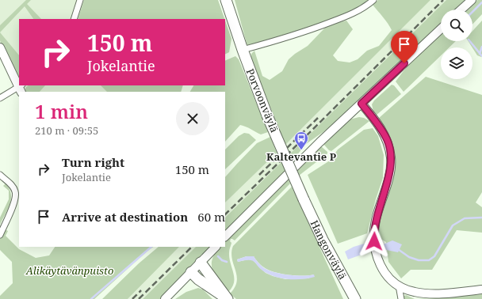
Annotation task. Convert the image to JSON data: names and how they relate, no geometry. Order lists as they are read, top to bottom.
{
  "streets": {
    "highway": ["Porvoonväylä", "Hangonväylä"]
  },
  "crossings": [
    ["Porvoonväylä", "Hangonväylä"]
  ],
  "parks": ["Alikäytävänpuisto"],
  "places": {
    "bus stop": ["Kaltevantie P"]
  },
  "page": {
    "turn": ["150 m", "Jokelantie"],
    "heading": ["1 min", "210 m · 09:55"],
    "list": [
      {
        "name": "Turn right",
        "note": "Jokelantie",
        "value": "150 m"
      },
      {
        "name": "Arrive at destination",
        "value": "60 m"
      }
    ]
  }
}
